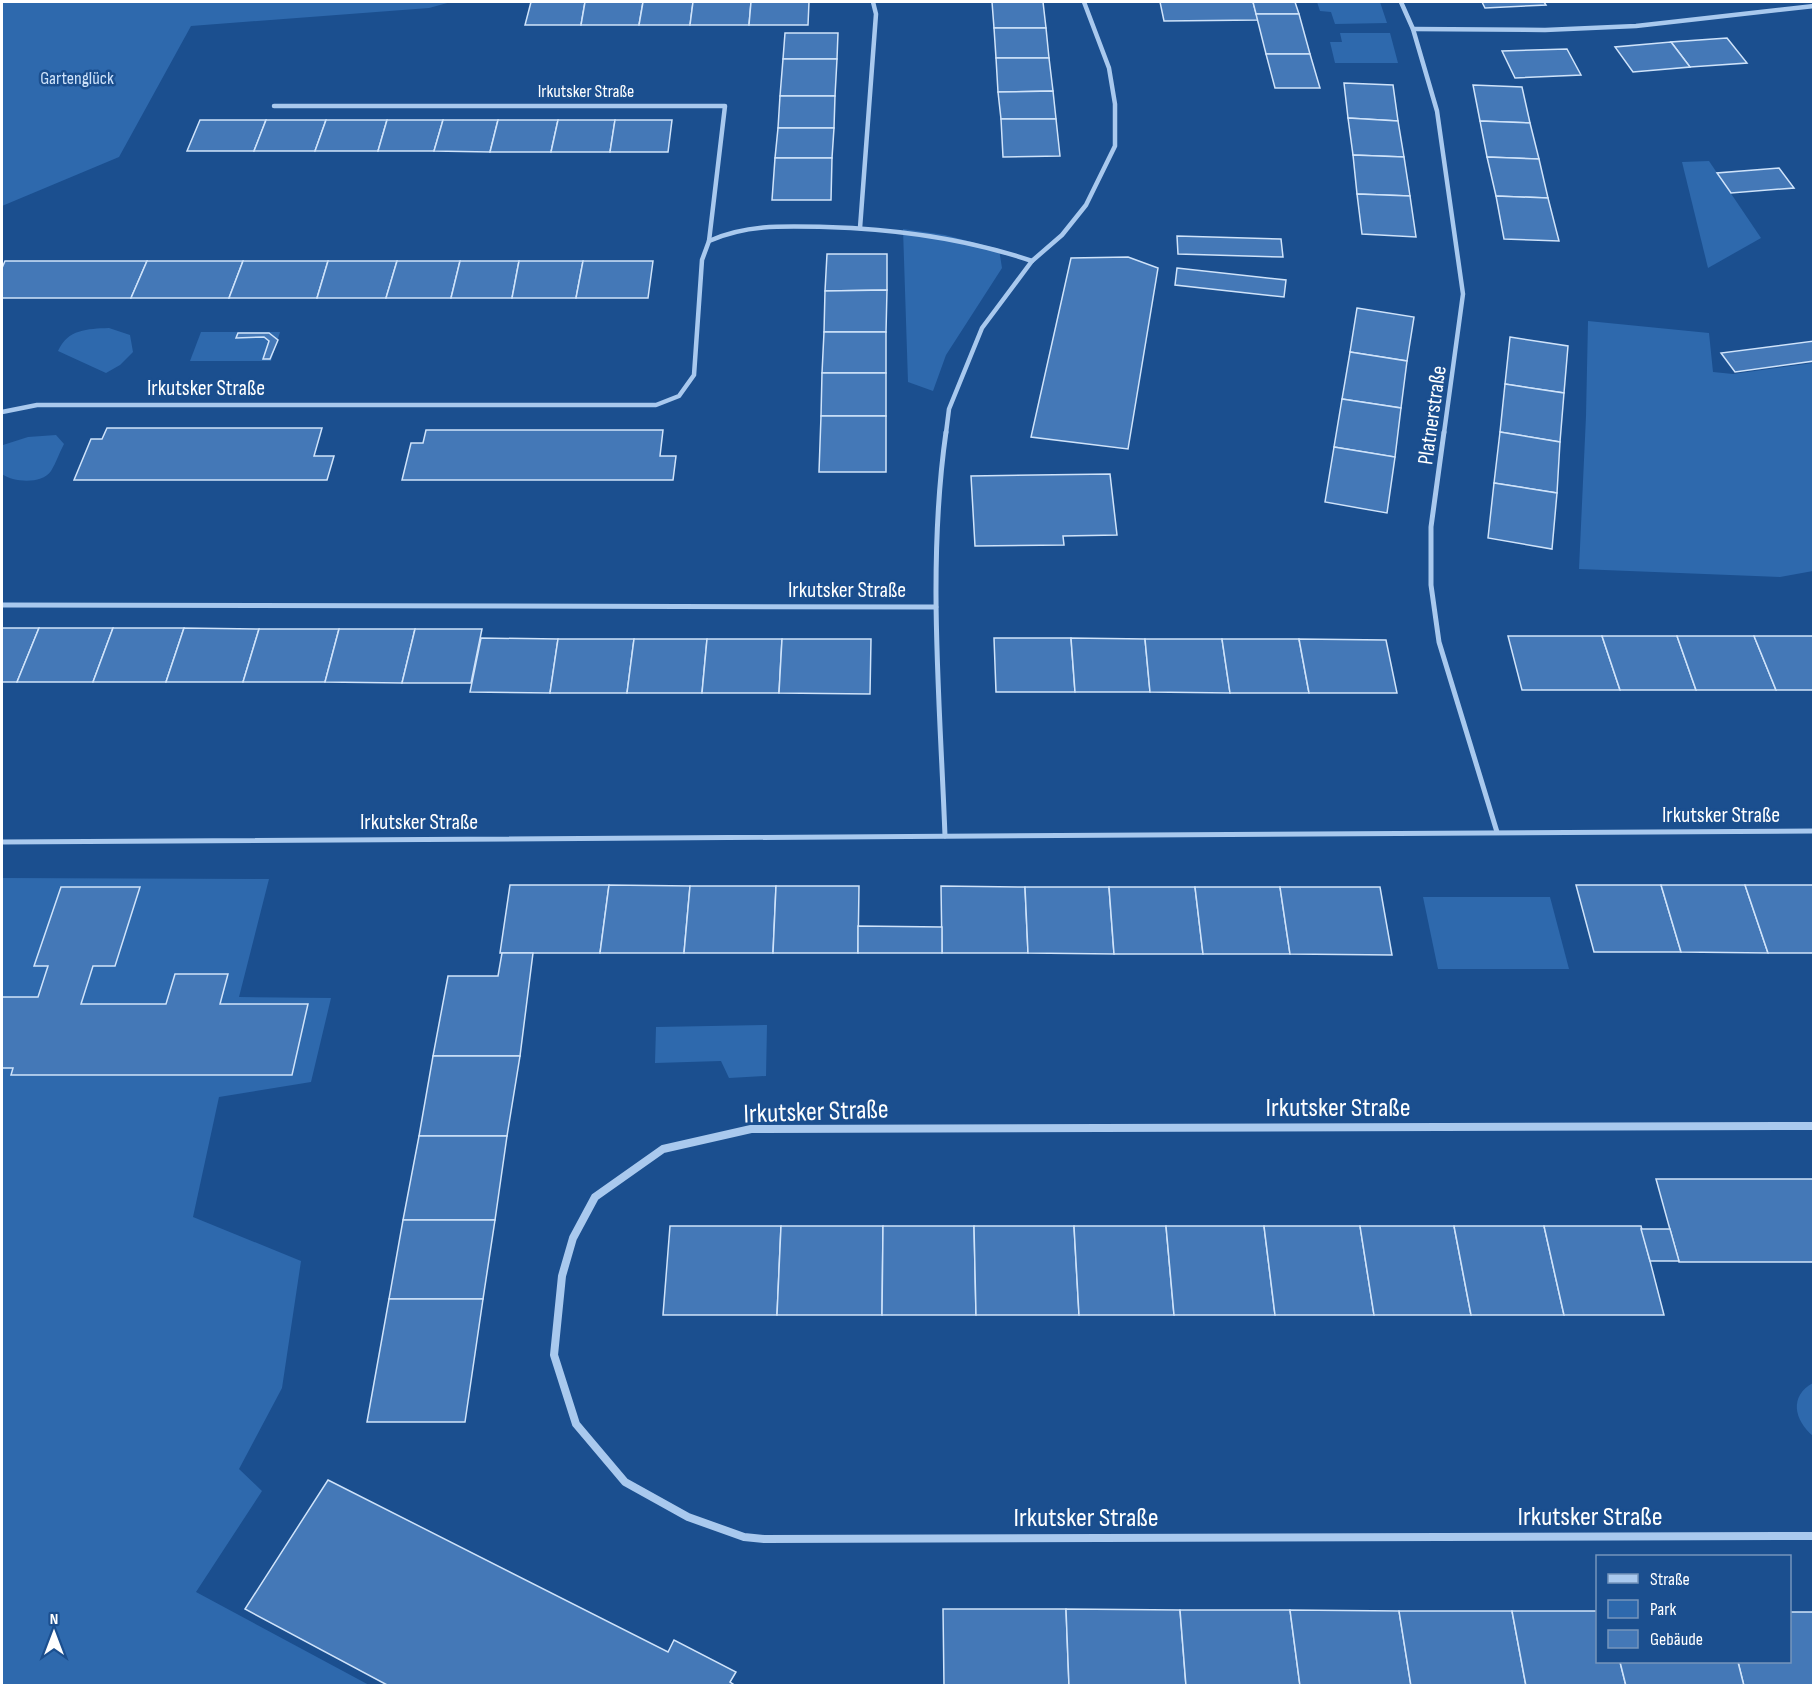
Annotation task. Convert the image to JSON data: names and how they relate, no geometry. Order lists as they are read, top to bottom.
{
  "streets": {
    "street": ["Irkutsker Straße", "Platnerstraße"]
  },
  "crossings": [
    ["Irkutsker Straße", "Platnerstraße"]
  ],
  "parks": ["Gartenglück"],
  "legend": ["Straße", "Park", "Gebäude"],
  "north": "top"
}
